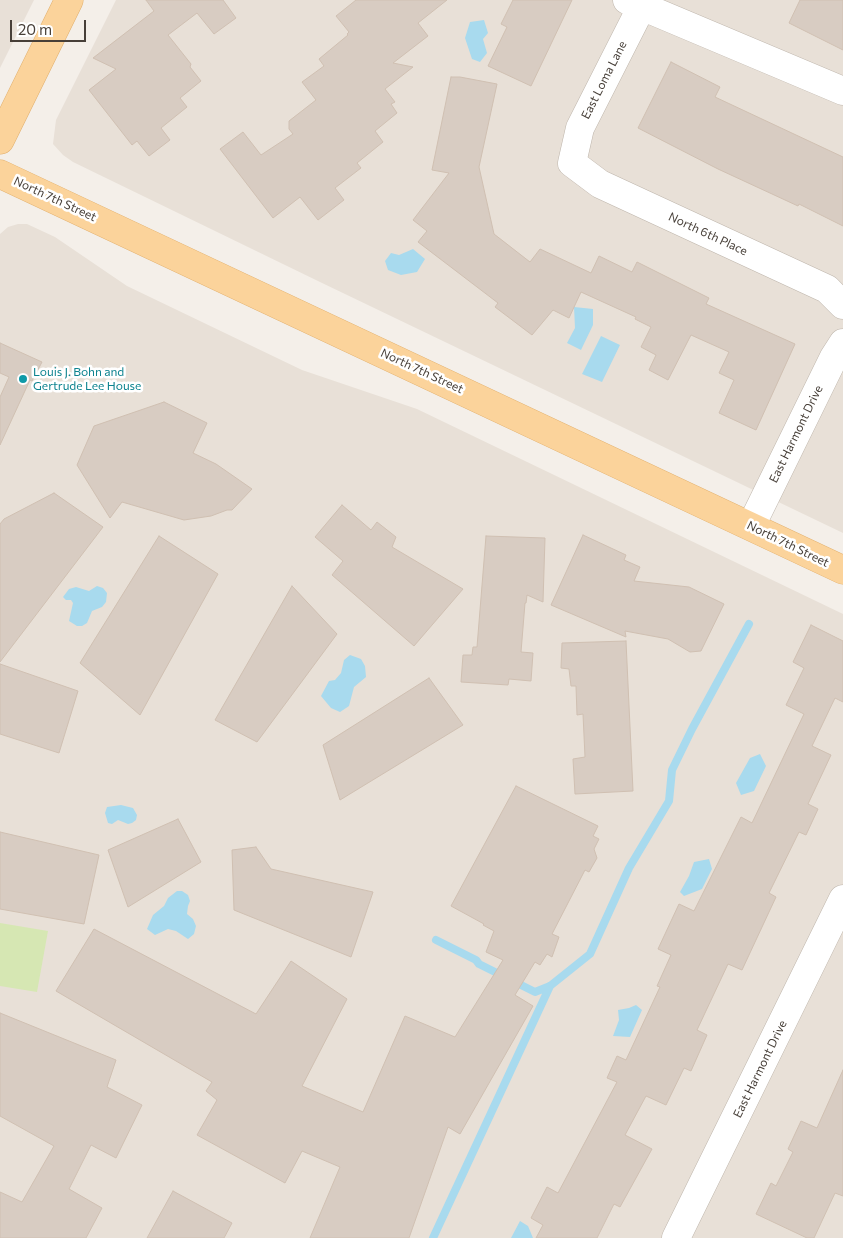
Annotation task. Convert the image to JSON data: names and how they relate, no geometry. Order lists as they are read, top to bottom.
{
  "streets": {
    "main road": ["North 7th Street"],
    "street": ["East Loma Lane", "North 6th Place", "East Harmont Drive"]
  },
  "crossings": [
    ["East Loma Lane", "North 6th Place"],
    ["North 7th Street", "East Harmont Drive"]
  ],
  "places": ["Louis J. Bohn and Gertrude Lee House"],
  "scale_bar": "20 m"
}
